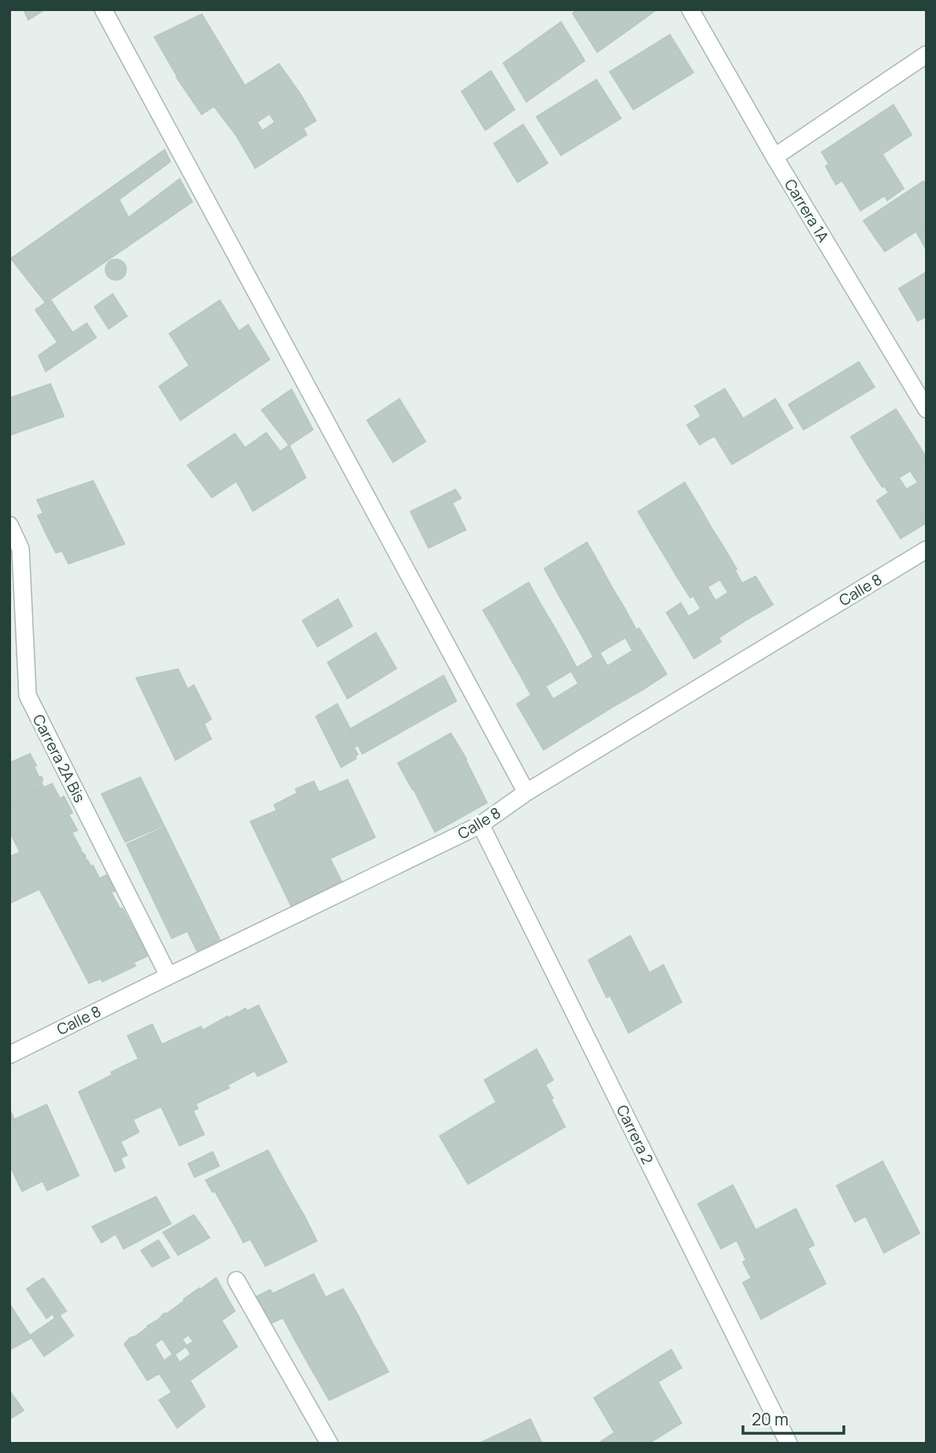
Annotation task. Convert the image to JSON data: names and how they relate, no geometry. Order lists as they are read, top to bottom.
{
  "streets": {
    "street": [
      "Carrera 1A",
      "Calle 8",
      "Carrera 2A Bis",
      "Carrera 2"
    ]
  },
  "crossings": [
    ["Calle 8", "Carrera 2A Bis"],
    ["Calle 8", "Carrera 2"]
  ],
  "scale_bar": "20 m"
}
